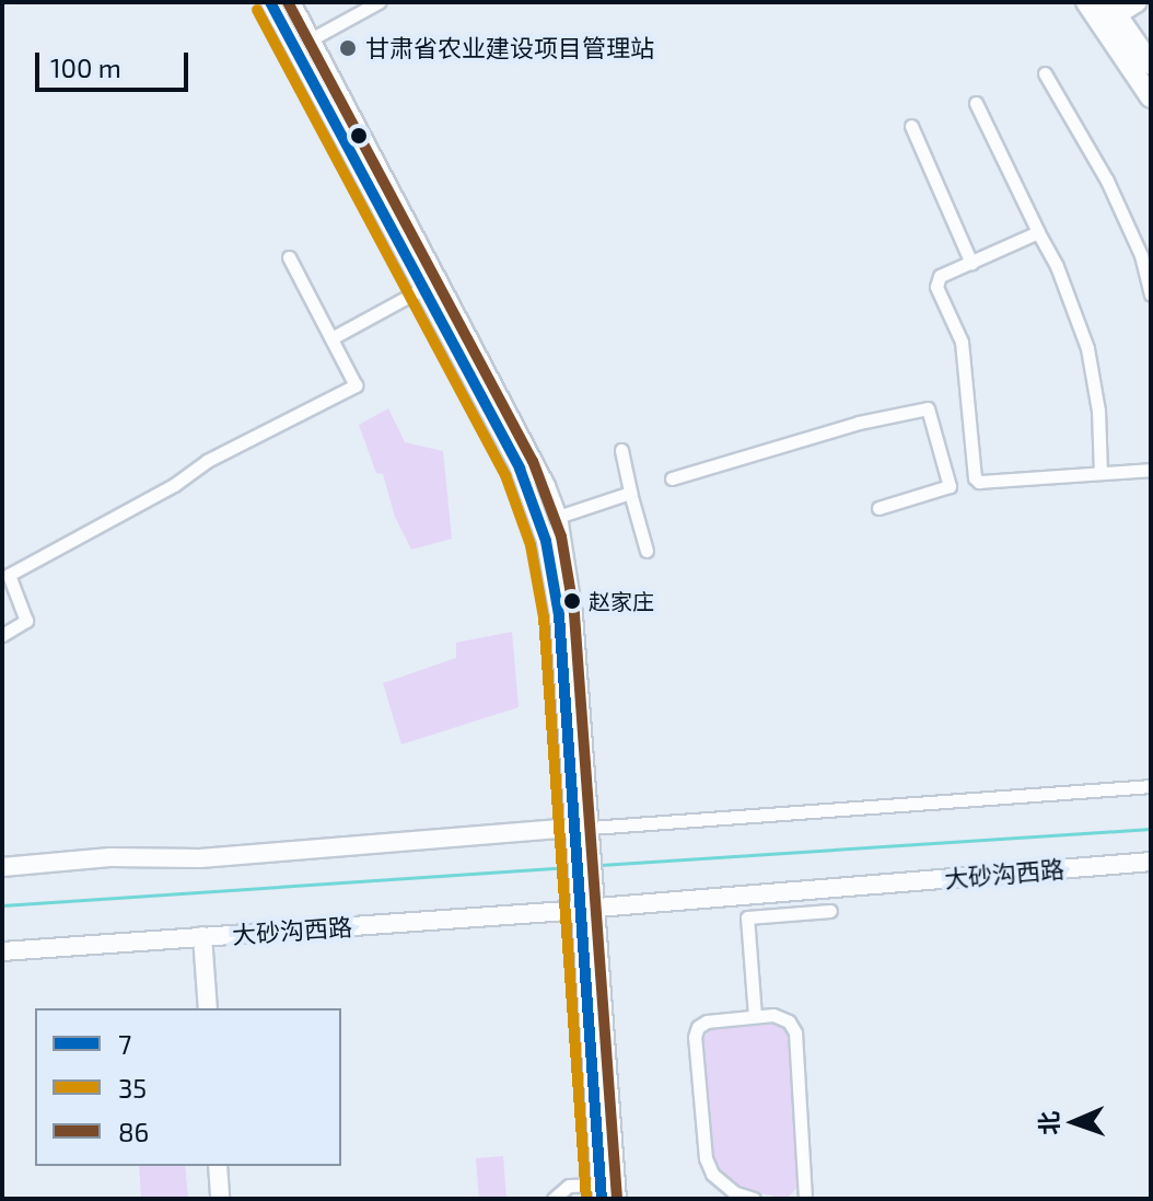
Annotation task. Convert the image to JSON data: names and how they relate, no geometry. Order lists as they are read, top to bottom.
{
  "streets": {
    "main road": ["大砂沟西路"]
  },
  "places": ["甘肃省农业建设项目管理站", "赵家庄"],
  "lines": ["transit line 7", "transit line 86", "transit line 35"],
  "legend": ["7", "35", "86"],
  "scale_bar": "100 m",
  "north": "left"
}
